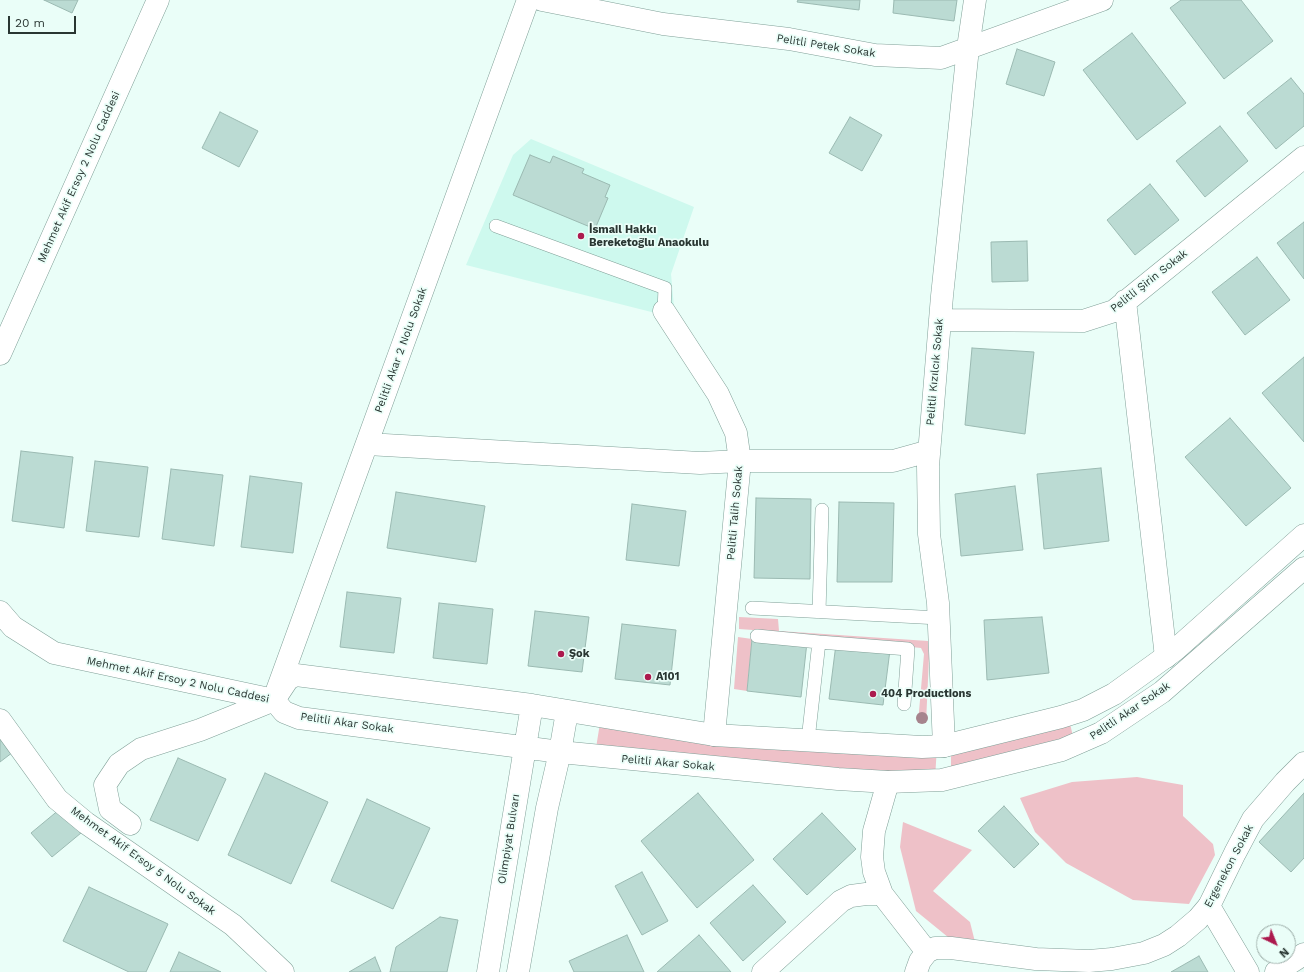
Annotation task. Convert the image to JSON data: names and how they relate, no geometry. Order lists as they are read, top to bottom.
{
  "streets": {
    "street": [
      "Pelitli Petek Sokak",
      "Mehmet Akif Ersoy 2 Nolu Caddesi",
      "Pelitli Şirin Sokak",
      "Pelitli Akar 2 Nolu Sokak",
      "Pelitli Kızılcık Sokak",
      "Pelitli Talih Sokak",
      "Pelitli Akar Sokak",
      "Olimpiyat Bulvarı",
      "Mehmet Akif Ersoy 5 Nolu Sokak",
      "Ergenekon Sokak"
    ]
  },
  "crossings": [
    ["Pelitli Petek Sokak", "Pelitli Kızılcık Sokak"],
    ["Mehmet Akif Ersoy 2 Nolu Caddesi", "Pelitli Akar 2 Nolu Sokak"],
    ["Mehmet Akif Ersoy 2 Nolu Caddesi", "Pelitli Akar Sokak"],
    ["Pelitli Şirin Sokak", "Pelitli Kızılcık Sokak"],
    ["Pelitli Akar 2 Nolu Sokak", "Pelitli Akar Sokak"],
    ["Pelitli Kızılcık Sokak", "Pelitli Akar Sokak"],
    ["Pelitli Talih Sokak", "Pelitli Akar Sokak"],
    ["Pelitli Akar Sokak", "Olimpiyat Bulvarı"]
  ],
  "places": [
    "İsmail Hakkı Bereketoğlu Anaokulu",
    "Şok",
    "A101",
    "404 Productions"
  ],
  "scale_bar": "20 m",
  "north": "bottom right"
}
